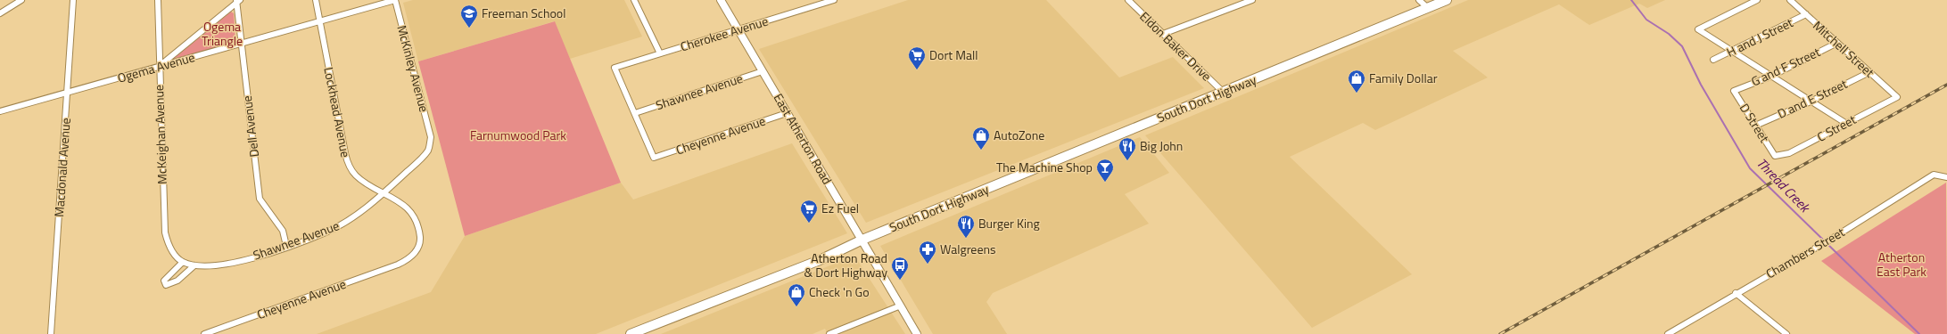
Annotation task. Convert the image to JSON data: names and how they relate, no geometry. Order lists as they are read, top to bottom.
{
  "streets": {
    "main road": ["South Dort Highway"],
    "street": [
      "Cherokee Avenue",
      "H and J Street",
      "Eldon Baker Drive",
      "Mitchell Street",
      "G and F Street",
      "Ogema Avenue",
      "McKinley Avenue",
      "Shawnee Avenue",
      "D and E Street",
      "Lockhead Avenue",
      "D Street",
      "Dell Avenue",
      "C Street",
      "McKeighan Avenue",
      "Cheyenne Avenue",
      "East Atherton Road",
      "Macdonald Avenue",
      "Chambers Street"
    ]
  },
  "crossings": [
    ["Cherokee Avenue", "Shawnee Avenue"],
    ["Cherokee Avenue", "Cheyenne Avenue"],
    ["Cherokee Avenue", "East Atherton Road"],
    ["H and J Street", "Mitchell Street"],
    ["Eldon Baker Drive", "South Dort Highway"],
    ["Mitchell Street", "G and F Street"],
    ["Mitchell Street", "D and E Street"],
    ["Mitchell Street", "C Street"],
    ["G and F Street", "D Street"],
    ["Ogema Avenue", "McKinley Avenue"],
    ["Ogema Avenue", "Lockhead Avenue"],
    ["Ogema Avenue", "Dell Avenue"],
    ["Ogema Avenue", "McKeighan Avenue"],
    ["Ogema Avenue", "Macdonald Avenue"],
    ["McKinley Avenue", "Shawnee Avenue"],
    ["Shawnee Avenue", "Lockhead Avenue"],
    ["Shawnee Avenue", "Dell Avenue"],
    ["Shawnee Avenue", "McKeighan Avenue"],
    ["Shawnee Avenue", "Cheyenne Avenue"],
    ["Shawnee Avenue", "East Atherton Road"],
    ["South Dort Highway", "East Atherton Road"],
    ["D and E Street", "D Street"],
    ["Lockhead Avenue", "Cheyenne Avenue"],
    ["D Street", "C Street"],
    ["Cheyenne Avenue", "East Atherton Road"]
  ],
  "water": ["Thread Creek"],
  "parks": ["Ogema Triangle", "Farnumwood Park", "Atherton East Park"],
  "places": {
    "school or university": ["Freeman School"],
    "supermarket": ["Dort Mall", "Ez Fuel"],
    "shop": ["Family Dollar", "AutoZone", "Check 'n Go"],
    "restaurant": ["Big John", "Burger King"],
    "bar": ["The Machine Shop"],
    "pharmacy": ["Walgreens"],
    "bus stop": ["Atherton Road & Dort Highway"]
  }
}
